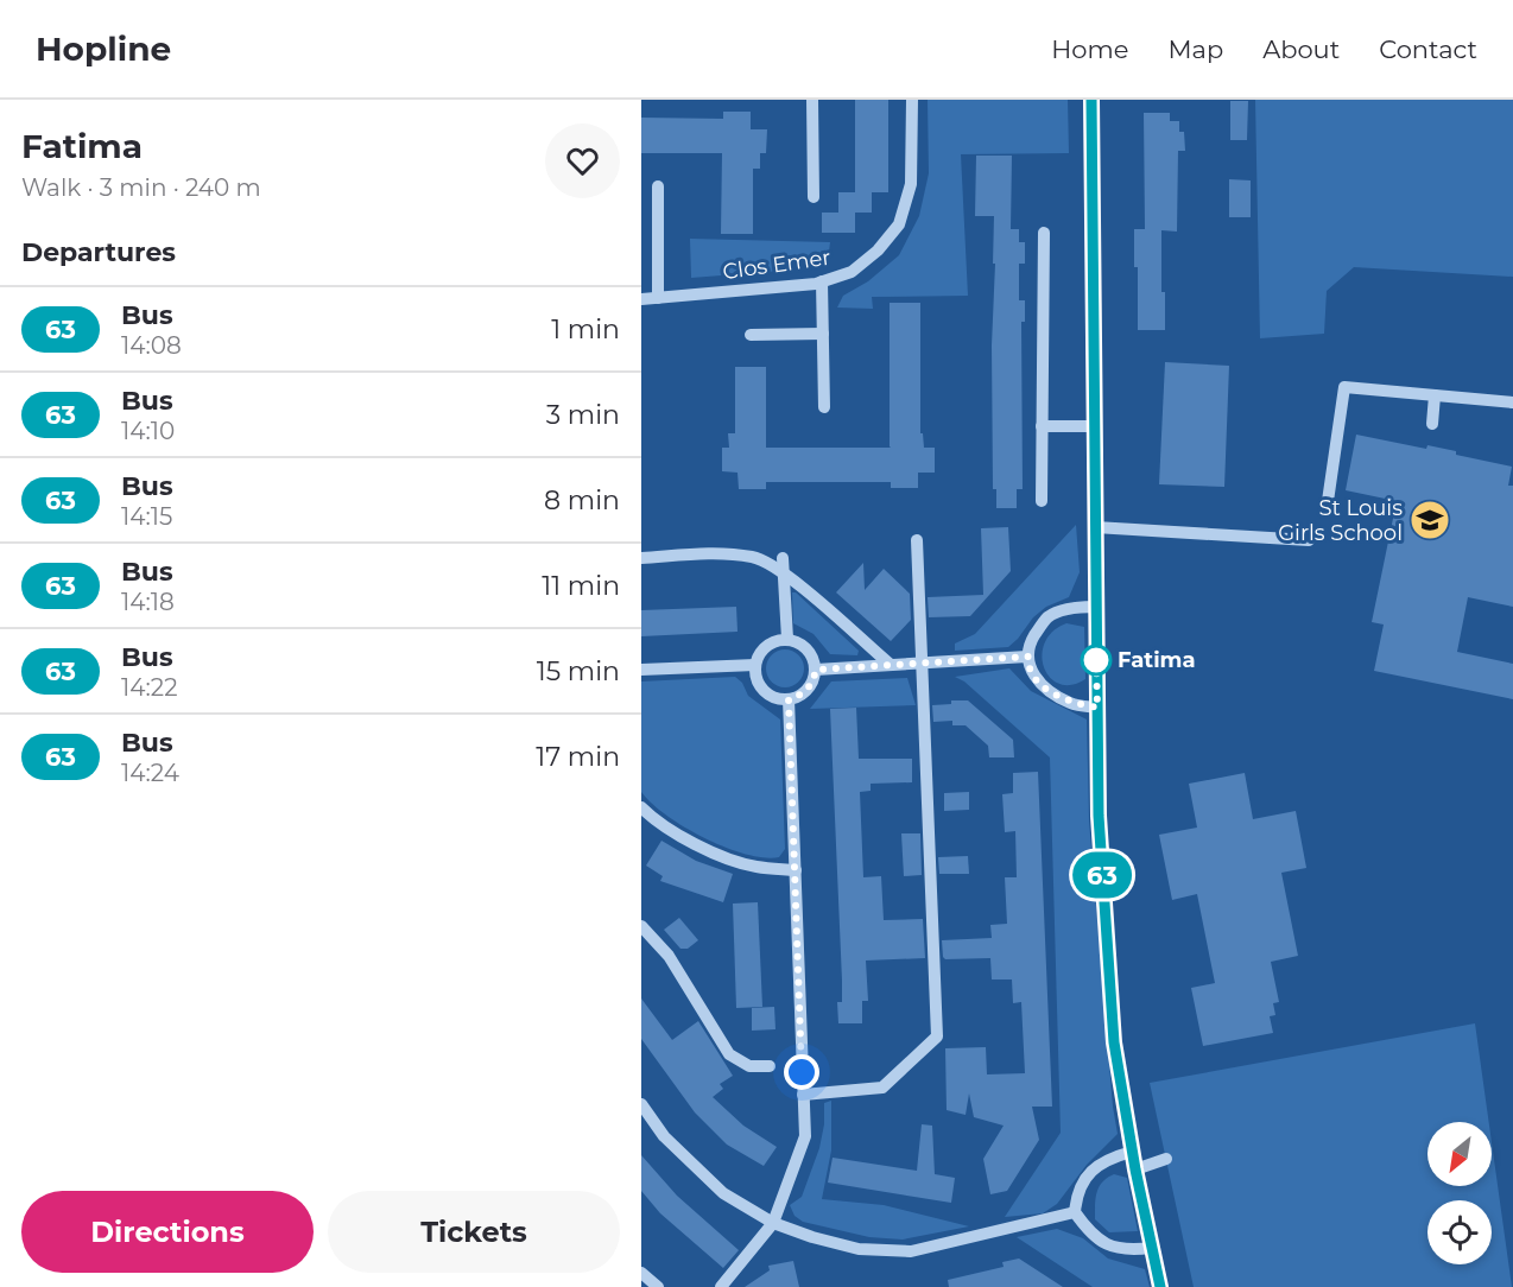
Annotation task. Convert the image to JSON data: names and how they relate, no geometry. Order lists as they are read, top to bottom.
{
  "streets": {
    "street": ["Clos Emer"]
  },
  "places": {
    "school or university": ["St Louis Girls School"],
    "other": ["Fatima"]
  },
  "lines": ["bus line 63"],
  "north": "bottom left",
  "page": {
    "header": "Hopline",
    "nav": [
      "Home",
      "Map",
      "About",
      "Contact"
    ],
    "heading": [
      ["Fatima", "Walk · 3 min · 240 m"],
      "Departures"
    ],
    "on_map": "63",
    "list": [
      {
        "mark": "63",
        "name": "Bus",
        "note": "14:08",
        "value": "1 min"
      },
      {
        "mark": "63",
        "name": "Bus",
        "note": "14:10",
        "value": "3 min"
      },
      {
        "mark": "63",
        "name": "Bus",
        "note": "14:15",
        "value": "8 min"
      },
      {
        "mark": "63",
        "name": "Bus",
        "note": "14:18",
        "value": "11 min"
      },
      {
        "mark": "63",
        "name": "Bus",
        "note": "14:22",
        "value": "15 min"
      },
      {
        "mark": "63",
        "name": "Bus",
        "note": "14:24",
        "value": "17 min"
      }
    ],
    "buttons": ["Directions", "Tickets"]
  }
}
